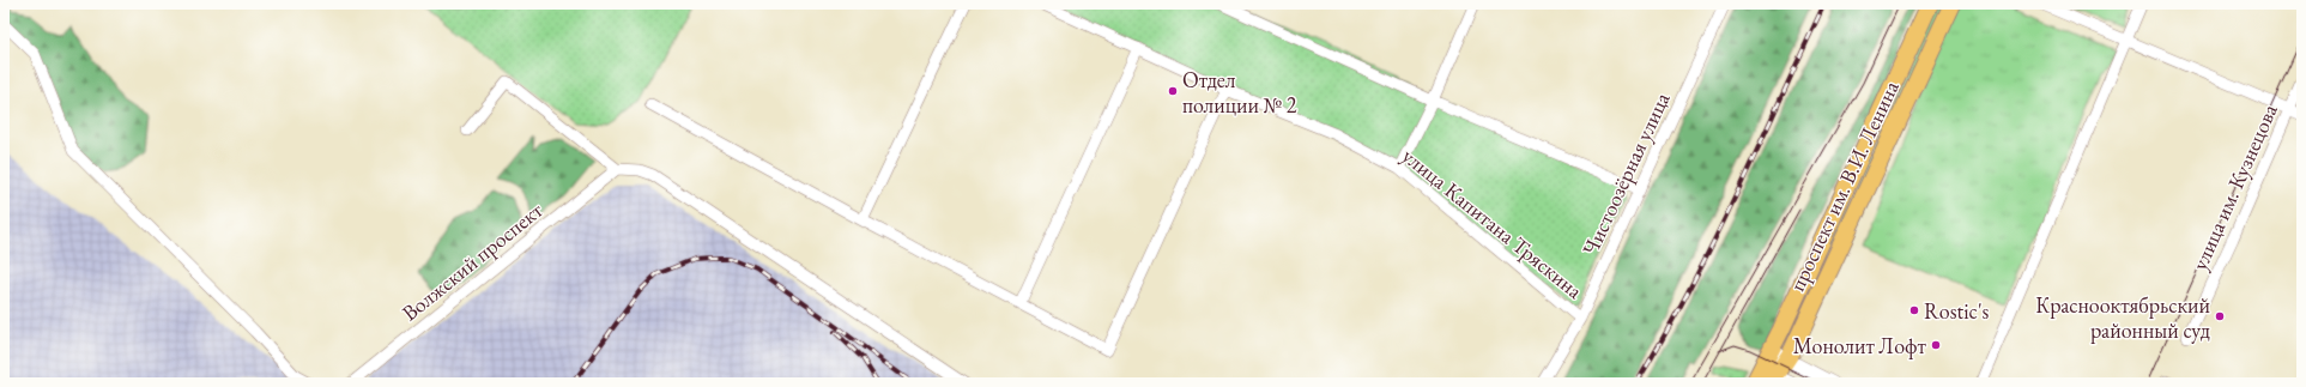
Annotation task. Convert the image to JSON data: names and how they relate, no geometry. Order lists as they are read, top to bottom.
{
  "streets": {
    "main road": ["проспект им. В.И. Ленина"],
    "street": [
      "Чистоозёрная улица",
      "улица им. Кузнецова",
      "улица Капитана Тряскина",
      "Волжский проспект"
    ]
  },
  "crossings": [
    ["Чистоозёрная улица", "улица Капитана Тряскина"]
  ],
  "places": [
    "Отдел полиции № 2",
    "Rostic's",
    "Краснооктябрьский районный суд",
    "Монолит Лофт"
  ]
}
